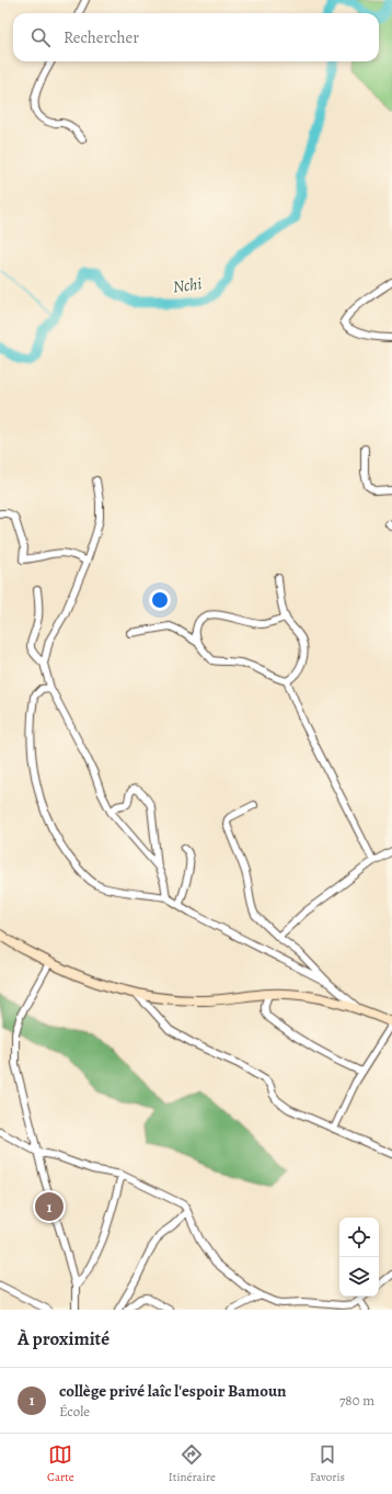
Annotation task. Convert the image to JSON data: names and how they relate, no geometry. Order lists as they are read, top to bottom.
{
  "water": ["Nchi"],
  "page": {
    "search": "Rechercher",
    "pins": "1",
    "heading": "À proximité",
    "list": [
      {
        "mark": "1",
        "name": "collège privé laîc l'espoir Bamoun",
        "note": "École",
        "value": "780 m"
      }
    ],
    "nav": ["Carte", "Itinéraire", "Favoris"]
  }
}
